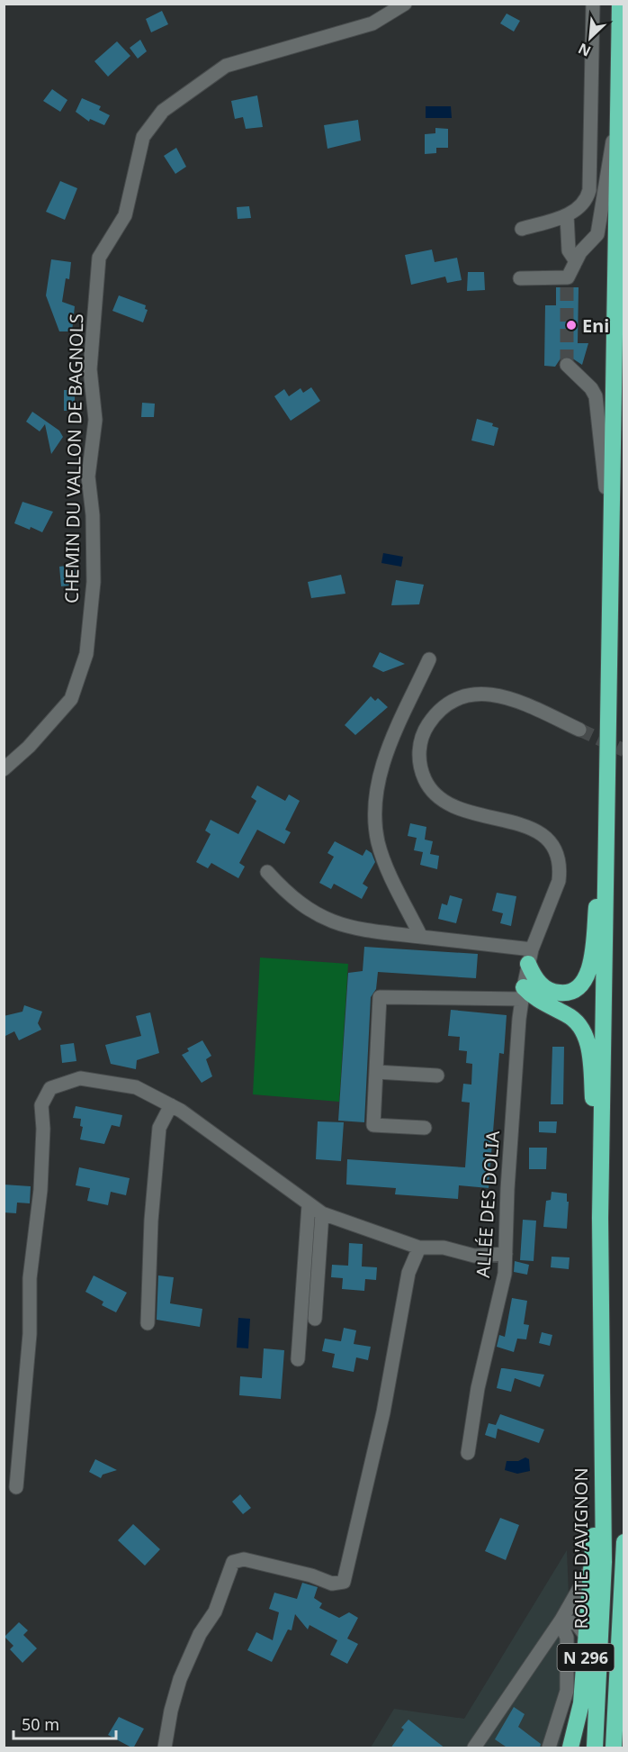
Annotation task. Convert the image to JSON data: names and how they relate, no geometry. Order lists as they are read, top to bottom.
{
  "streets": {
    "highway": ["ROUTE D'AVIGNON", "N 296"],
    "street": ["CHEMIN DU VALLON DE BAGNOLS", "ALLÉE DES DOLIA"]
  },
  "crossings": [
    ["ROUTE D'AVIGNON", "N 296"]
  ],
  "places": ["Eni"],
  "scale_bar": "50 m",
  "north": "bottom left"
}
